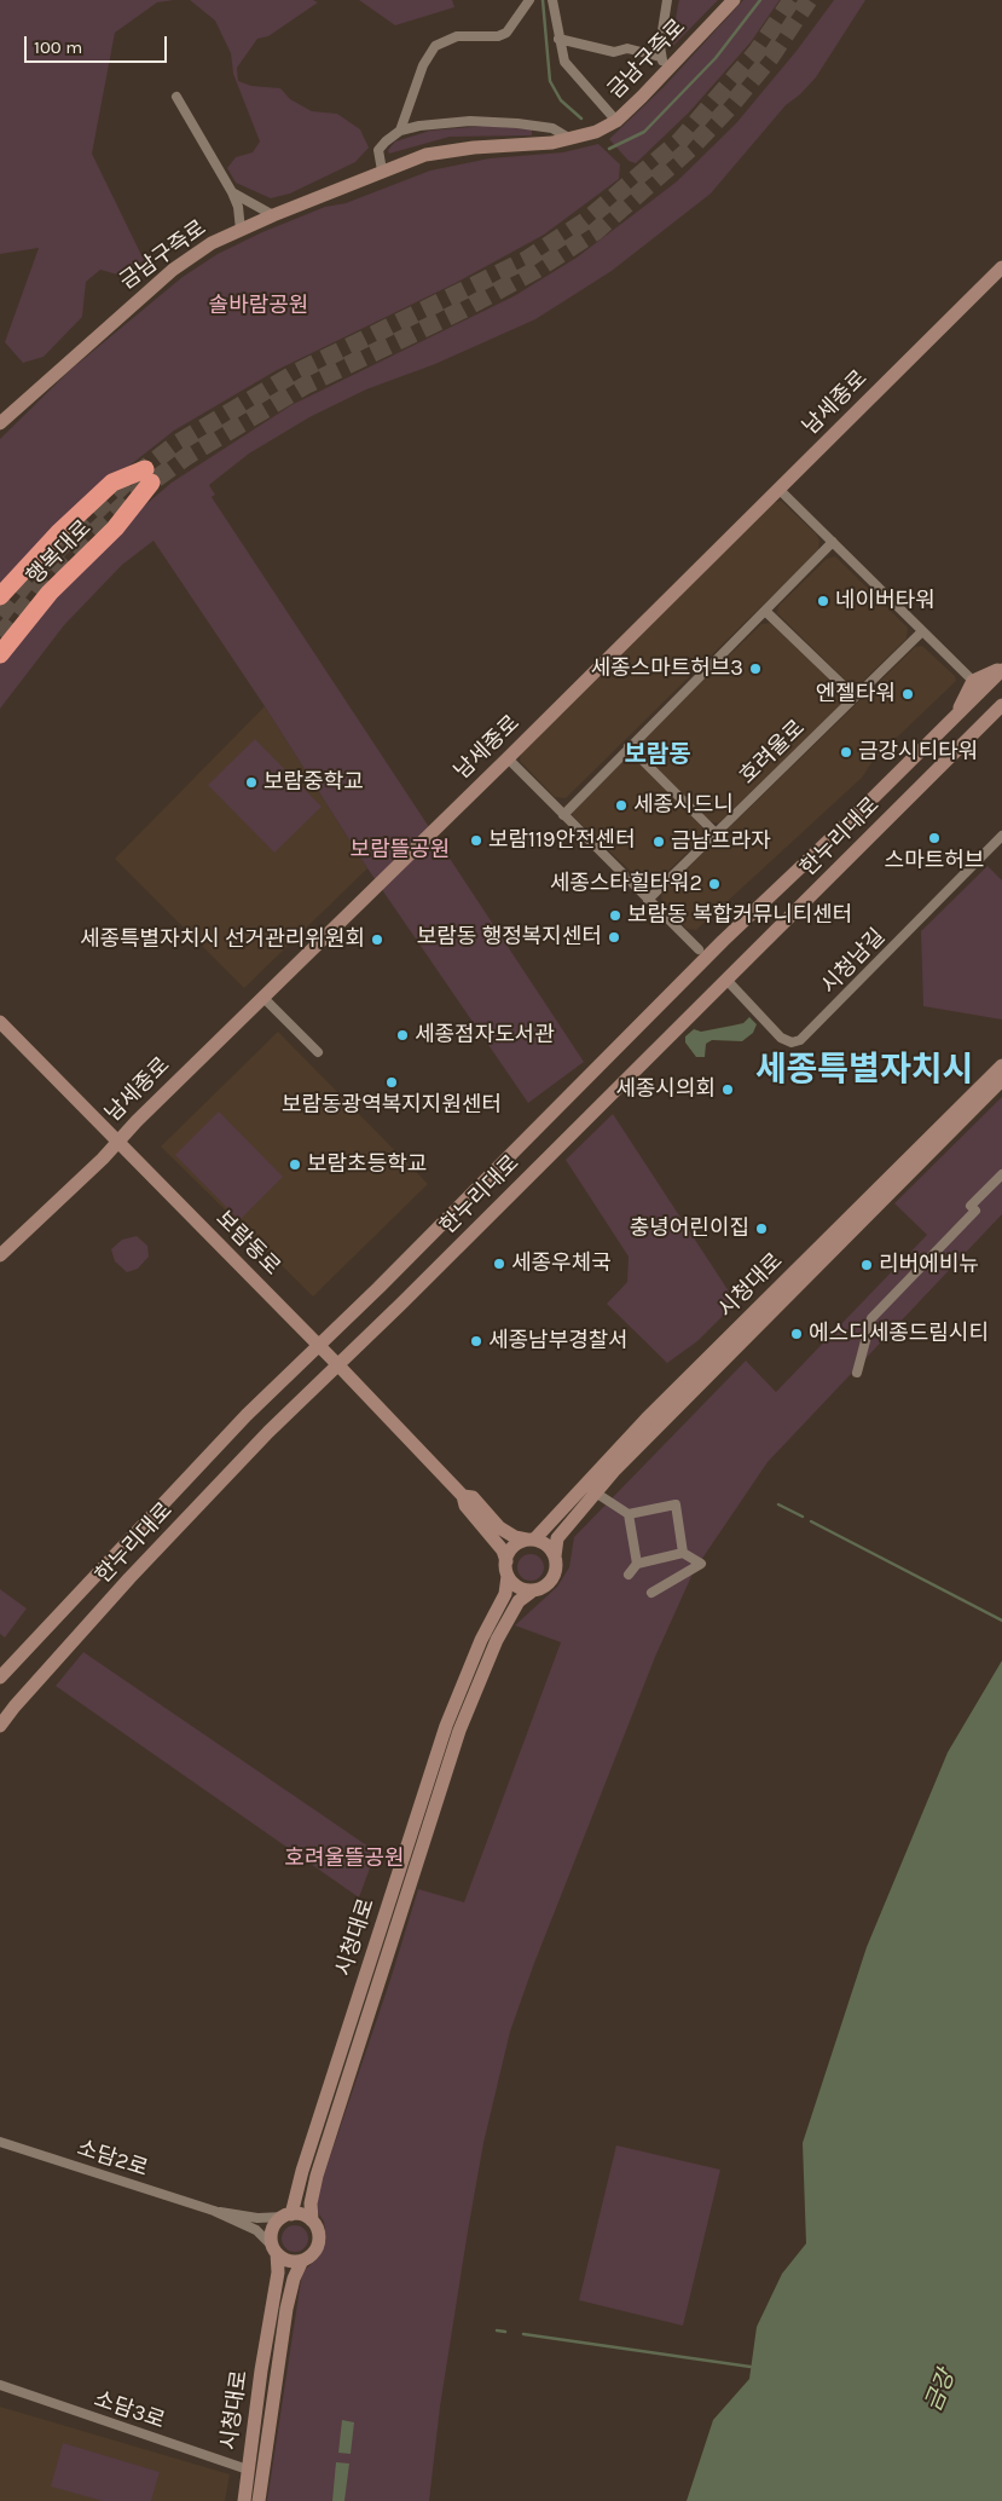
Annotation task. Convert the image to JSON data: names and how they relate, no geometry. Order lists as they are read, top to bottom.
{
  "streets": {
    "highway": ["행복대로"],
    "street": [
      "금남구즉로",
      "남세종로",
      "호려울로",
      "한누리대로",
      "시청남길",
      "보람동로",
      "시청대로",
      "소담2로",
      "소담3로"
    ]
  },
  "crossings": [
    ["남세종로", "보람동로"],
    ["한누리대로", "시청남길"],
    ["한누리대로", "보람동로"],
    ["시청대로", "소담3로"]
  ],
  "districts": ["보람동", "세종특별자치시"],
  "water": ["금강"],
  "parks": ["솔바람공원", "보람뜰공원", "호려울뜰공원"],
  "places": [
    "네이버타워",
    "세종스마트허브3",
    "엔젤타워",
    "금강시티타워",
    "보람중학교",
    "세종시드니",
    "스마트허브",
    "보람119안전센터",
    "금남프라자",
    "세종스타힐타워2",
    "보람동 복합커뮤니티센터",
    "보람동 행정복지센터",
    "세종특별자치시 선거관리위원회",
    "세종점자도서관",
    "보람동광역복지지원센터",
    "세종시의회",
    "보람초등학교",
    "충녕어린이집",
    "세종우체국",
    "리버에비뉴",
    "에스디세종드림시티",
    "세종남부경찰서"
  ],
  "scale_bar": "100 m"
}
